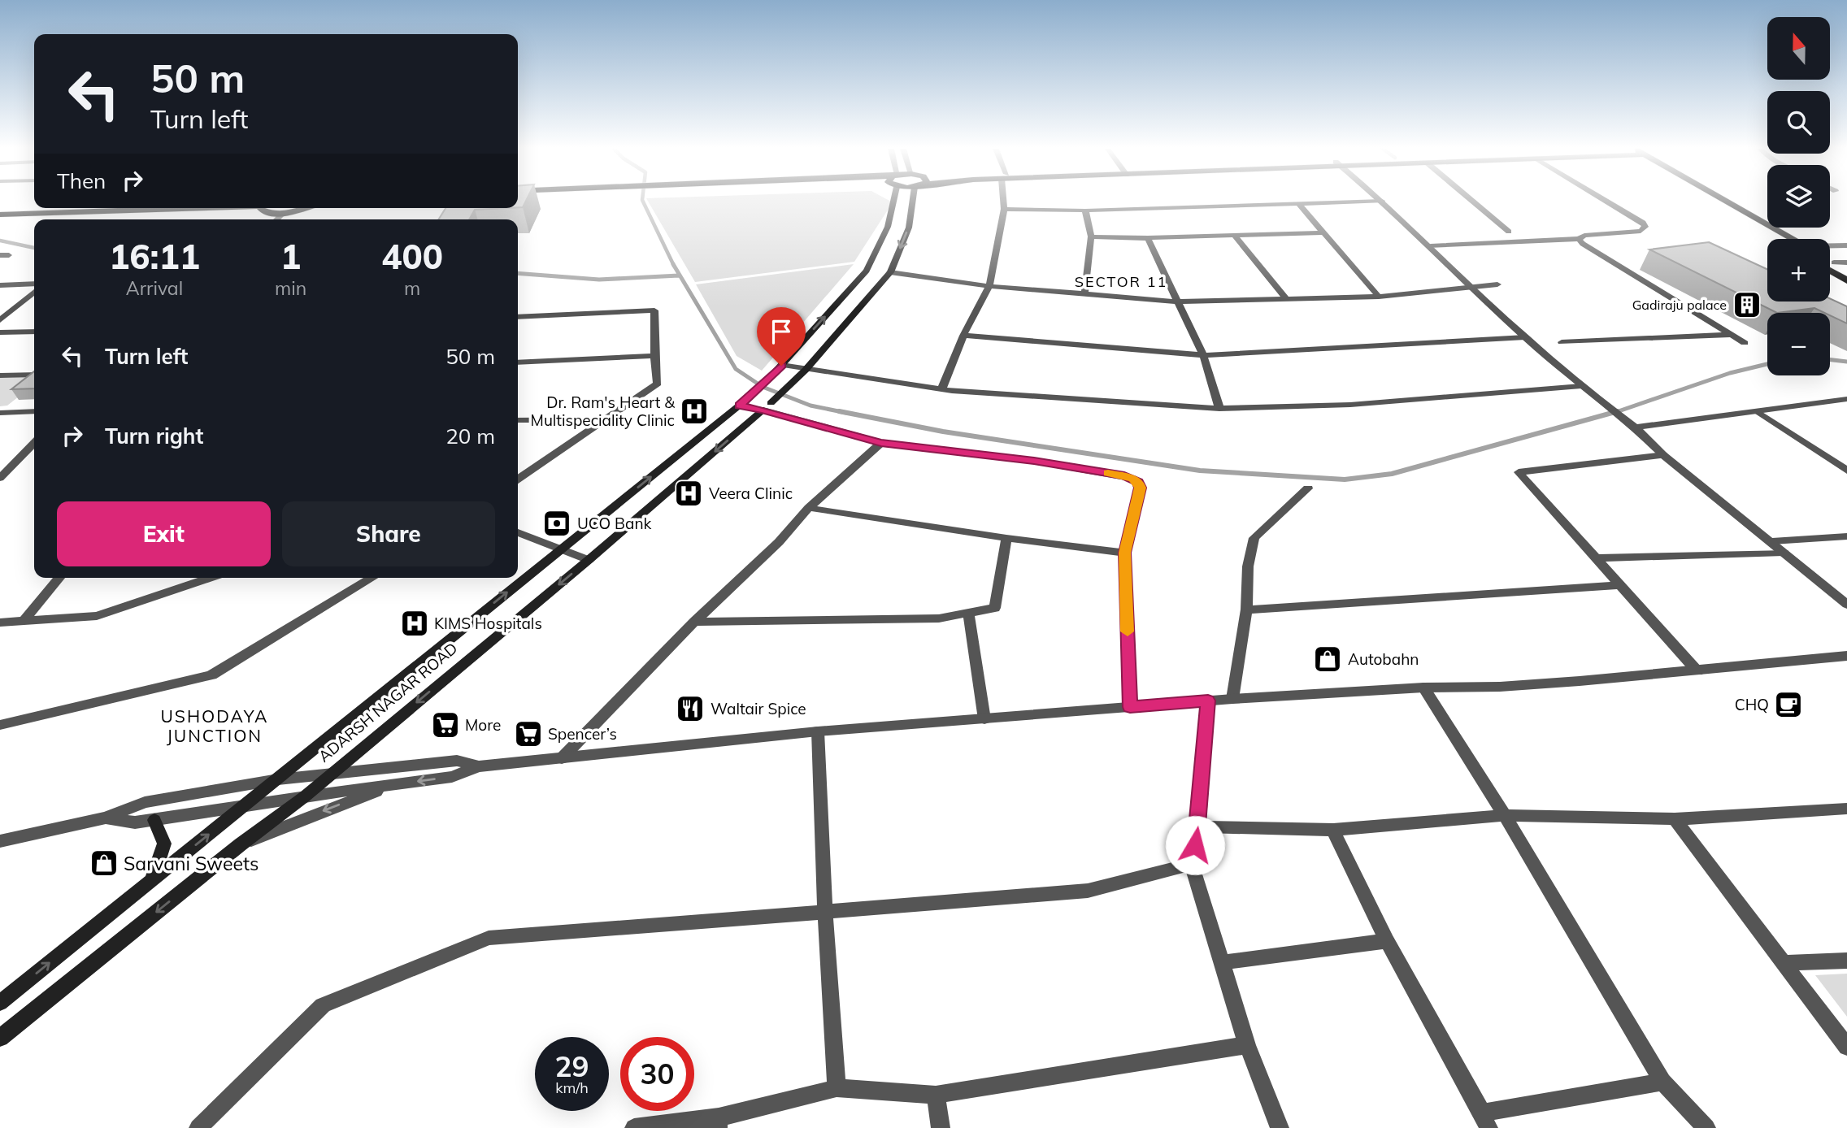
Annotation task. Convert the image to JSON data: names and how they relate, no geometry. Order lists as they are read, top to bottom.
{
  "streets": {
    "main road": ["ADARSH NAGAR ROAD"]
  },
  "districts": ["SECTOR 11", "USHODAYA JUNCTION"],
  "places": {
    "building": ["Gadiraju palace"],
    "hospital": ["Dr. Ram's Heart & Multispeciality Clinic", "Veera Clinic", "KIMS Hospitals"],
    "bank": ["UCO Bank"],
    "shop": ["Autobahn", "Sarvani Sweets"],
    "cafe": ["CHQ"],
    "restaurant": ["Waltair Spice"],
    "supermarket": ["More", "Spencer’s"]
  },
  "north": "top",
  "page": {
    "map_buttons": ["+", "−"],
    "turn": ["50 m", "Turn left"],
    "then": "Then",
    "eta": [
      "16:11",
      "Arrival",
      "1",
      "min",
      "400",
      "m"
    ],
    "list": [
      {
        "name": "Turn left",
        "value": "50 m"
      },
      {
        "name": "Turn right",
        "value": "20 m"
      }
    ],
    "buttons": ["Exit", "Share"],
    "speed": "29 km/h",
    "limit": "30"
  }
}
